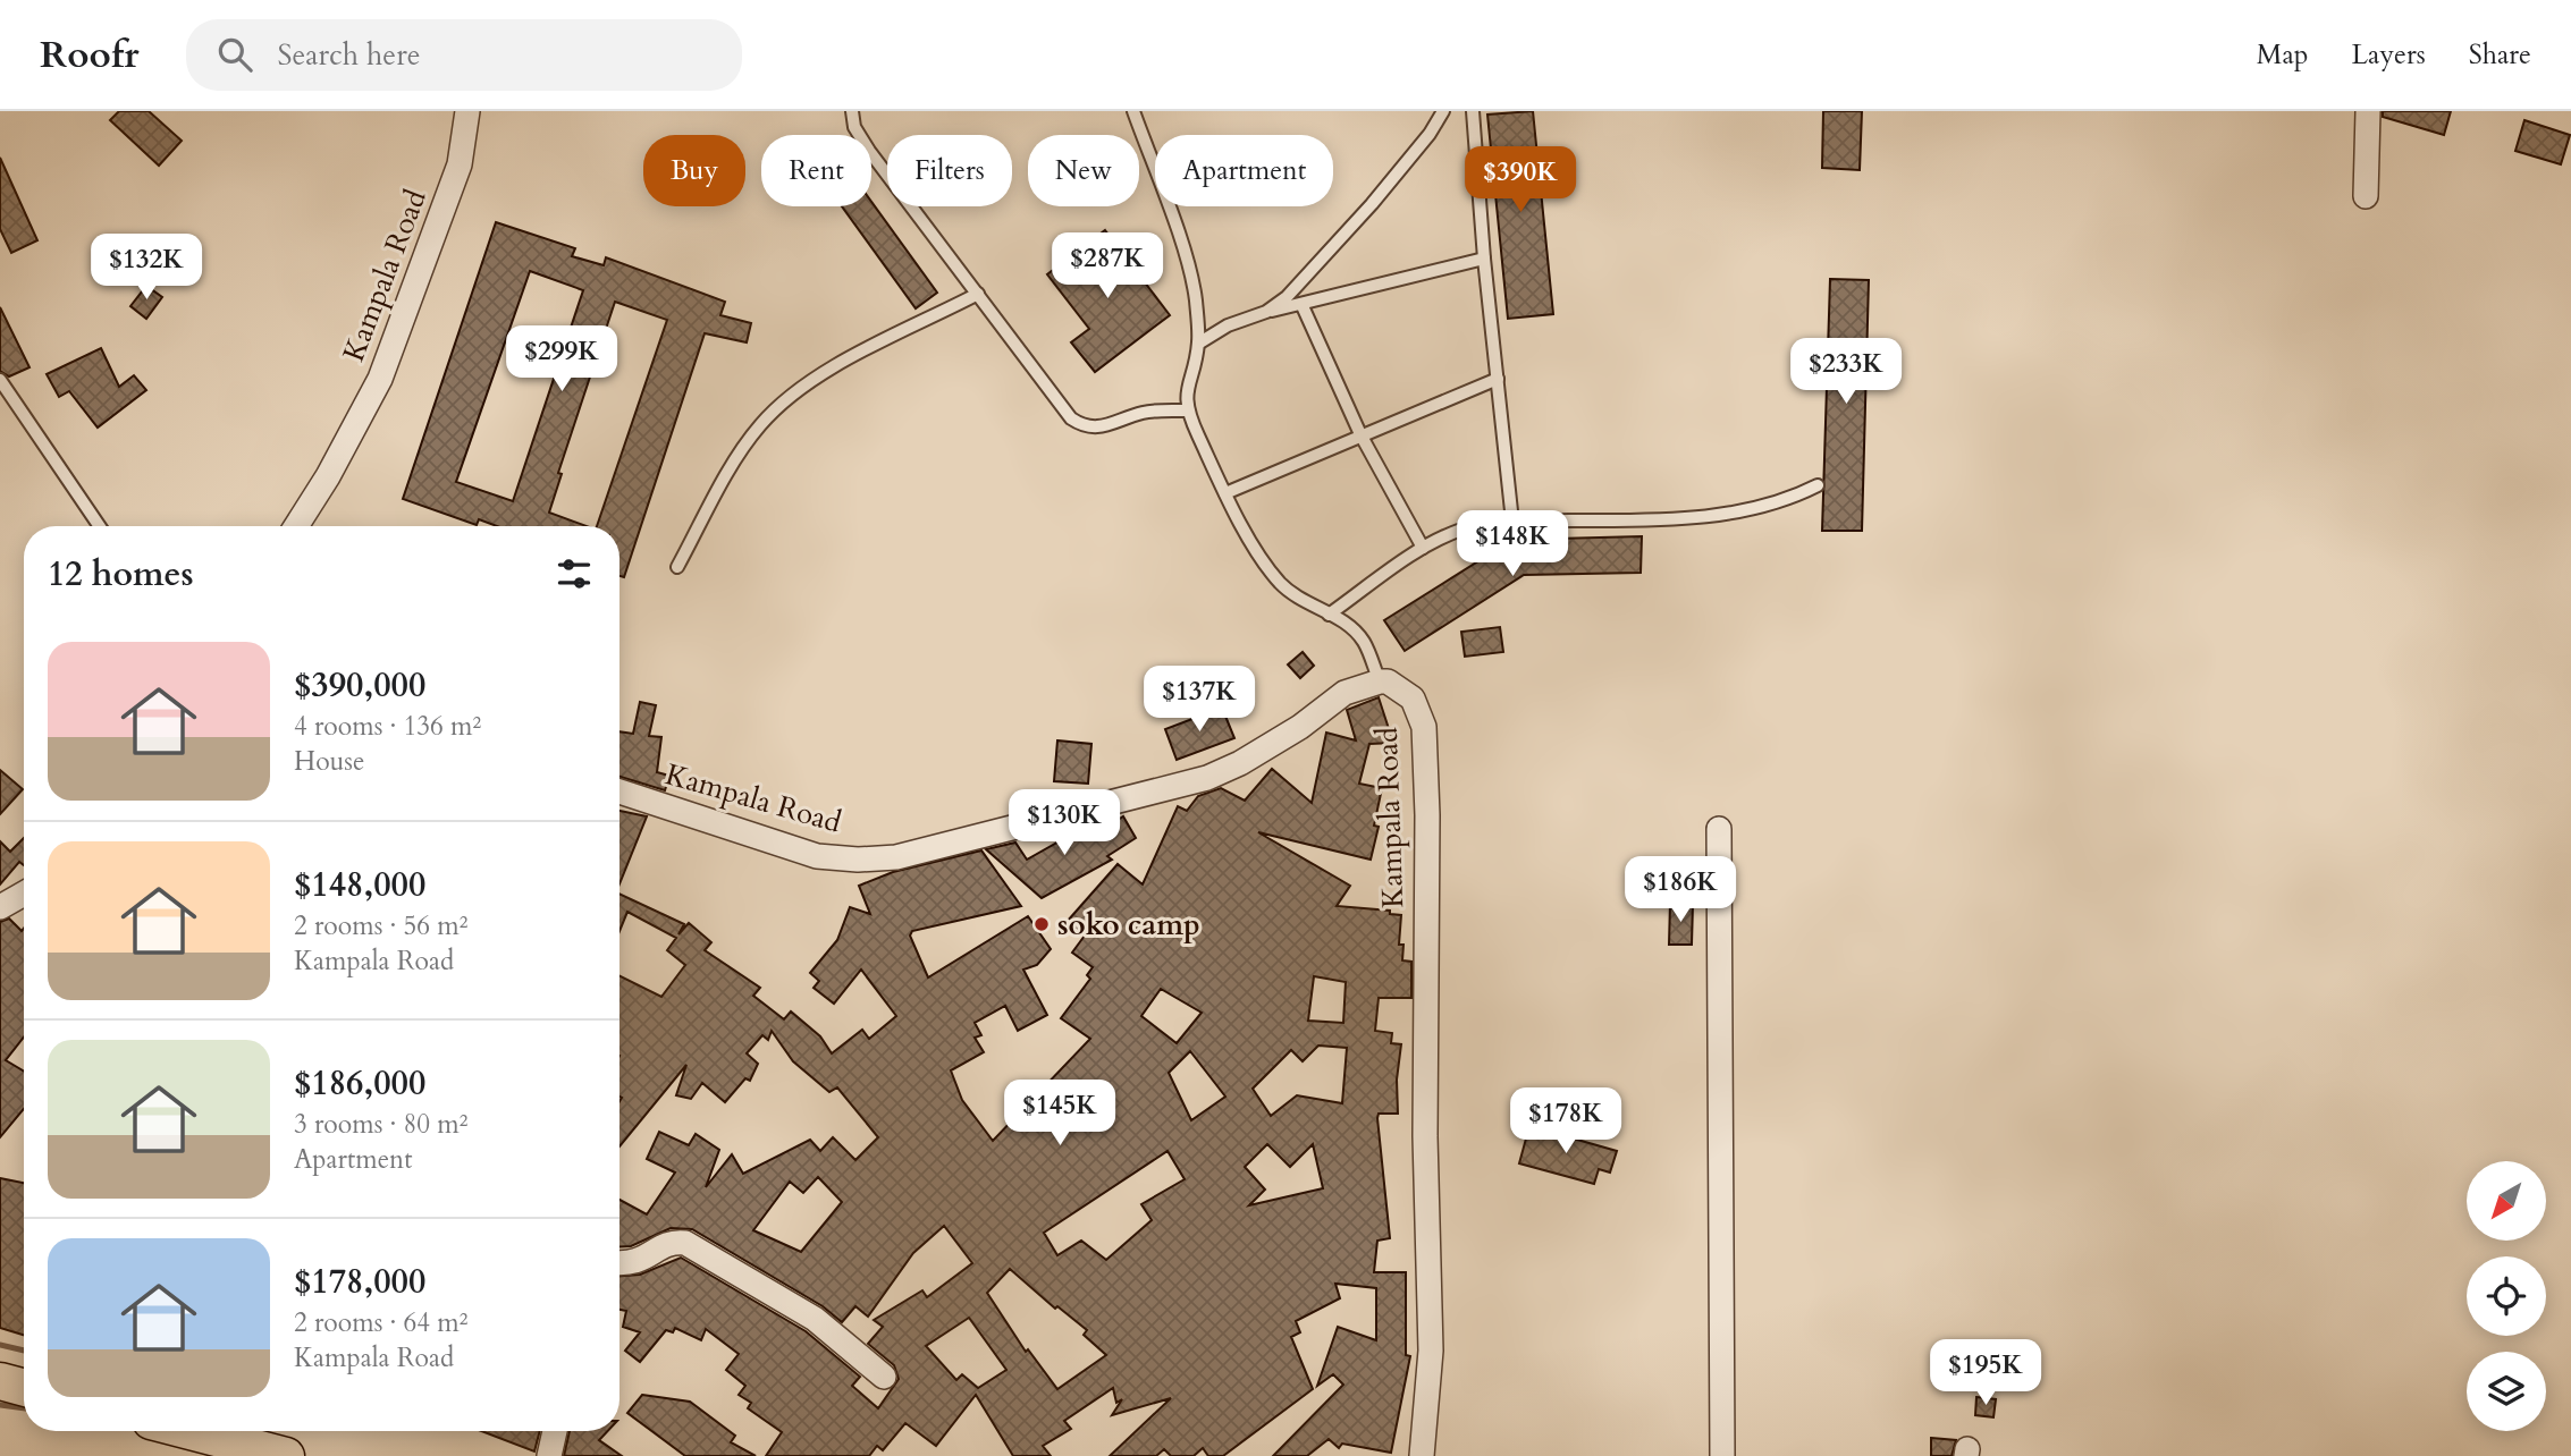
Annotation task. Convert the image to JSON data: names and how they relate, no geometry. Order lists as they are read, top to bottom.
{
  "streets": {
    "street": ["Kampala Road"]
  },
  "places": ["soko camp"],
  "north": "bottom left",
  "page": {
    "header": "Roofr",
    "search": "Search here",
    "nav": ["Map", "Layers", "Share"],
    "chip": [
      "Buy",
      "Rent",
      "Filters",
      "New",
      "Apartment"
    ],
    "price": [
      "$390K",
      "$287K",
      "$132K",
      "$299K",
      "$233K",
      "$148K",
      "$137K",
      "$130K",
      "$186K",
      "$145K",
      "$178K",
      "$195K"
    ],
    "heading": "12 homes",
    "list": [
      {
        "name": "$390,000",
        "note": "4 rooms · 136 m² · House"
      },
      {
        "name": "$148,000",
        "note": "2 rooms · 56 m² · Kampala Road"
      },
      {
        "name": "$186,000",
        "note": "3 rooms · 80 m² · Apartment"
      },
      {
        "name": "$178,000",
        "note": "2 rooms · 64 m² · Kampala Road"
      }
    ]
  }
}
